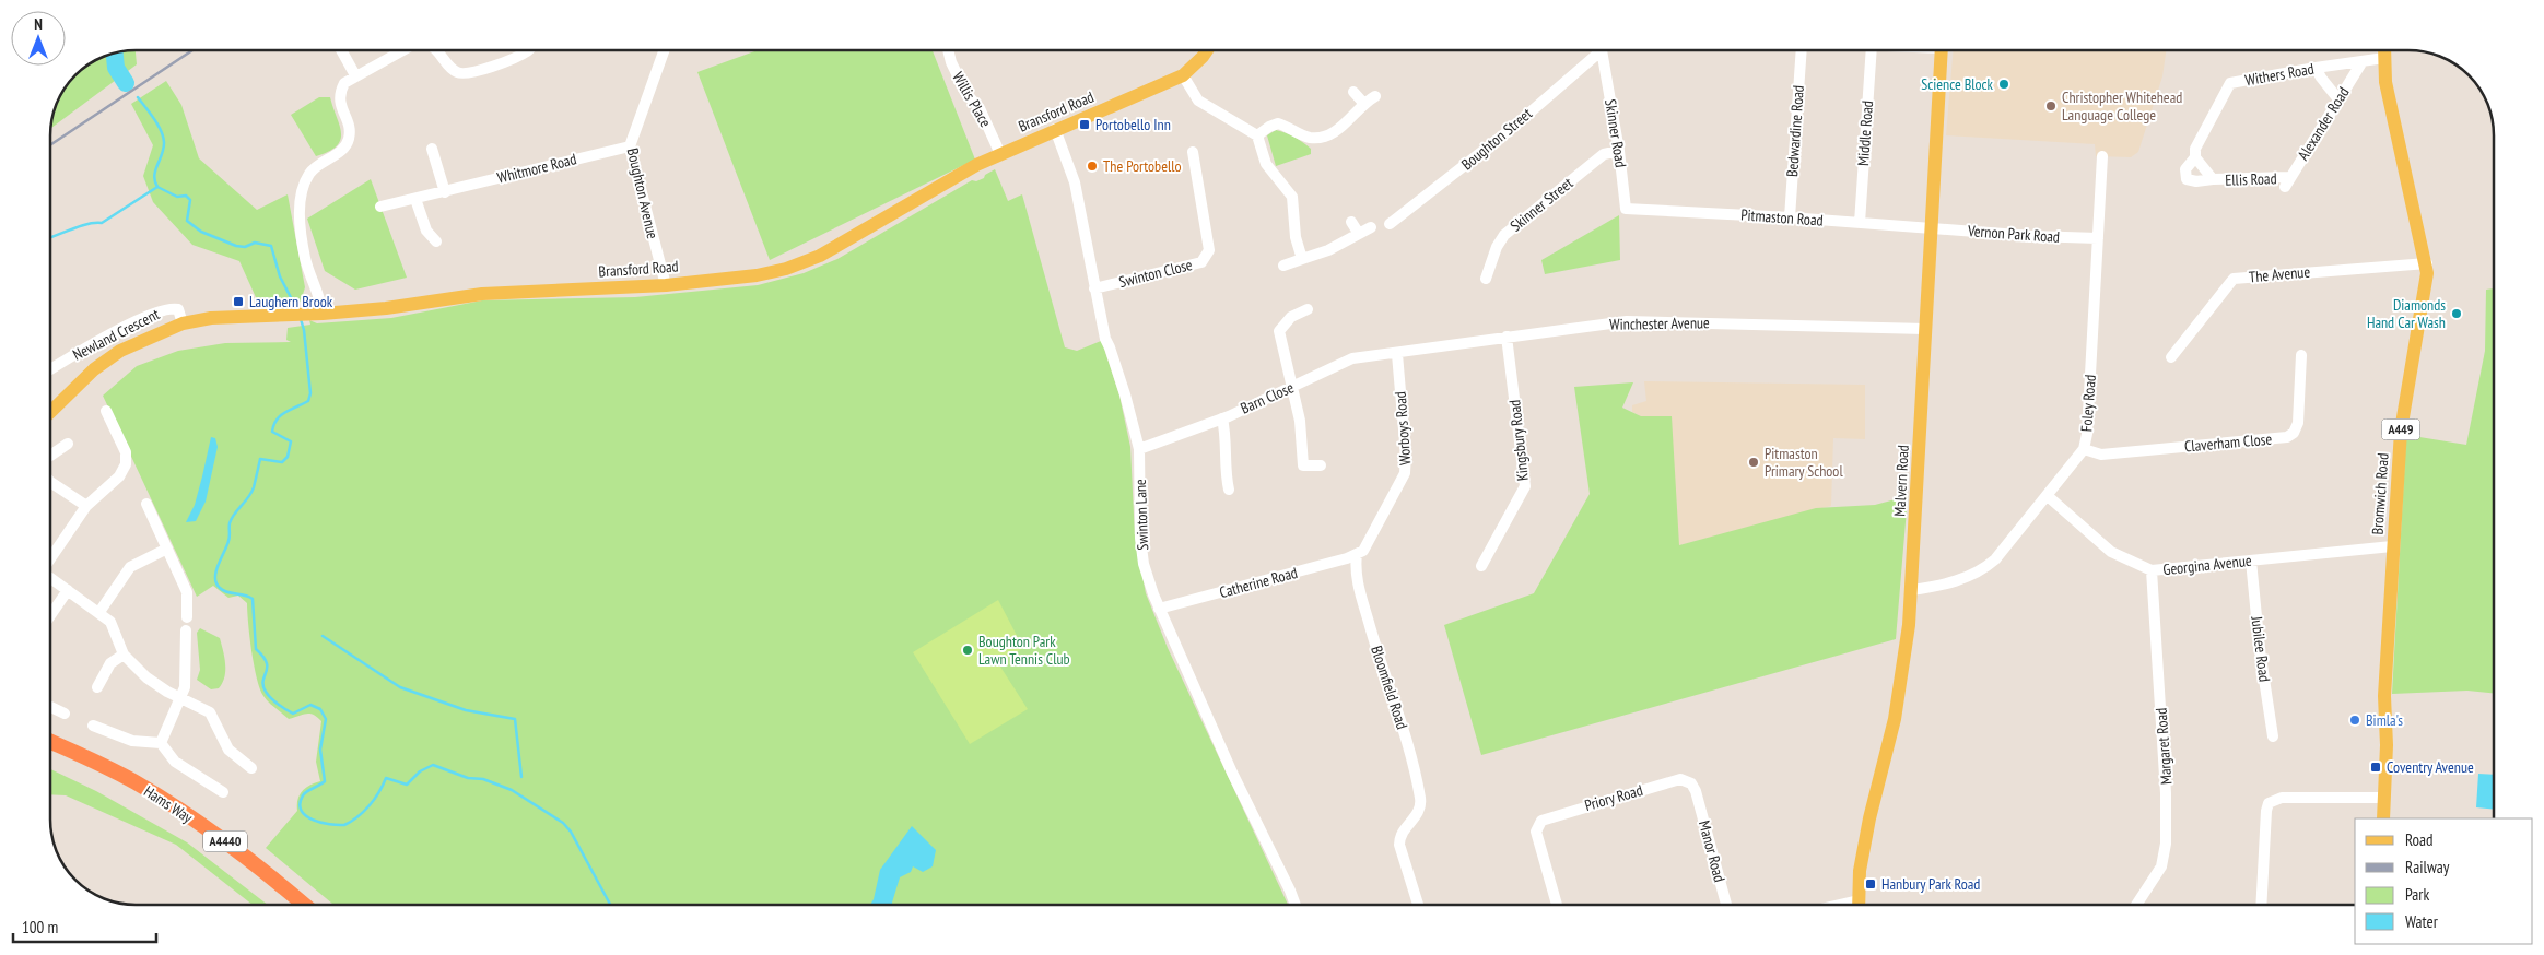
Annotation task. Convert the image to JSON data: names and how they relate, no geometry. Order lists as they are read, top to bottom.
{
  "streets": {
    "highway": ["Hams Way", "A4440"],
    "main road": [
      "Bransford Road",
      "A449",
      "Malvern Road",
      "Bromwich Road"
    ],
    "street": [
      "Withers Road",
      "Willis Place",
      "Alexander Road",
      "Bedwardine Road",
      "Skinner Road",
      "Middle Road",
      "Boughton Street",
      "Whitmore Road",
      "Ellis Road",
      "Boughton Avenue",
      "Skinner Street",
      "Pitmaston Road",
      "Vernon Park Road",
      "Swinton Close",
      "The Avenue",
      "Winchester Avenue",
      "Newland Crescent",
      "Barn Close",
      "Foley Road",
      "Worboys Road",
      "Kingsbury Road",
      "Claverham Close",
      "Swinton Lane",
      "Georgina Avenue",
      "Catherine Road",
      "Jubilee Road",
      "Bloomfield Road",
      "Margaret Road",
      "Priory Road",
      "Manor Road"
    ]
  },
  "crossings": [
    ["Withers Road", "Alexander Road"],
    ["Withers Road", "Ellis Road"],
    ["Withers Road", "Bromwich Road"],
    ["Willis Place", "Bransford Road"],
    ["Bransford Road", "Boughton Avenue"],
    ["Bransford Road", "Newland Crescent"],
    ["Bransford Road", "Swinton Lane"],
    ["Alexander Road", "Ellis Road"],
    ["Bedwardine Road", "Pitmaston Road"],
    ["Skinner Road", "Skinner Street"],
    ["Skinner Road", "Pitmaston Road"],
    ["Middle Road", "Pitmaston Road"],
    ["Whitmore Road", "Boughton Avenue"],
    ["Pitmaston Road", "Vernon Park Road"],
    ["Pitmaston Road", "Malvern Road"],
    ["Vernon Park Road", "Foley Road"],
    ["Vernon Park Road", "Malvern Road"],
    ["Swinton Close", "Swinton Lane"],
    ["The Avenue", "Bromwich Road"],
    ["Winchester Avenue", "Barn Close"],
    ["Winchester Avenue", "Worboys Road"],
    ["Winchester Avenue", "Kingsbury Road"],
    ["Winchester Avenue", "Malvern Road"],
    ["Barn Close", "Worboys Road"],
    ["Barn Close", "Swinton Lane"],
    ["Foley Road", "Claverham Close"],
    ["Foley Road", "Malvern Road"],
    ["Foley Road", "Georgina Avenue"],
    ["Worboys Road", "Catherine Road"],
    ["Worboys Road", "Bloomfield Road"],
    ["Bromwich Road", "Georgina Avenue"],
    ["Swinton Lane", "Catherine Road"],
    ["Georgina Avenue", "Jubilee Road"],
    ["Georgina Avenue", "Margaret Road"],
    ["Catherine Road", "Bloomfield Road"],
    ["Priory Road", "Manor Road"]
  ],
  "places": {
    "other": [
      "Science Block",
      "Christopher Whitehead Language College",
      "The Portobello",
      "Diamonds Hand Car Wash",
      "Pitmaston Primary School",
      "Boughton Park Lawn Tennis Club",
      "Bimla's"
    ],
    "transit": [
      "Portobello Inn",
      "Laughern Brook",
      "Coventry Avenue",
      "Hanbury Park Road"
    ]
  },
  "legend": [
    "Road",
    "Railway",
    "Park",
    "Water"
  ],
  "scale_bar": "100 m",
  "north": "top"
}
